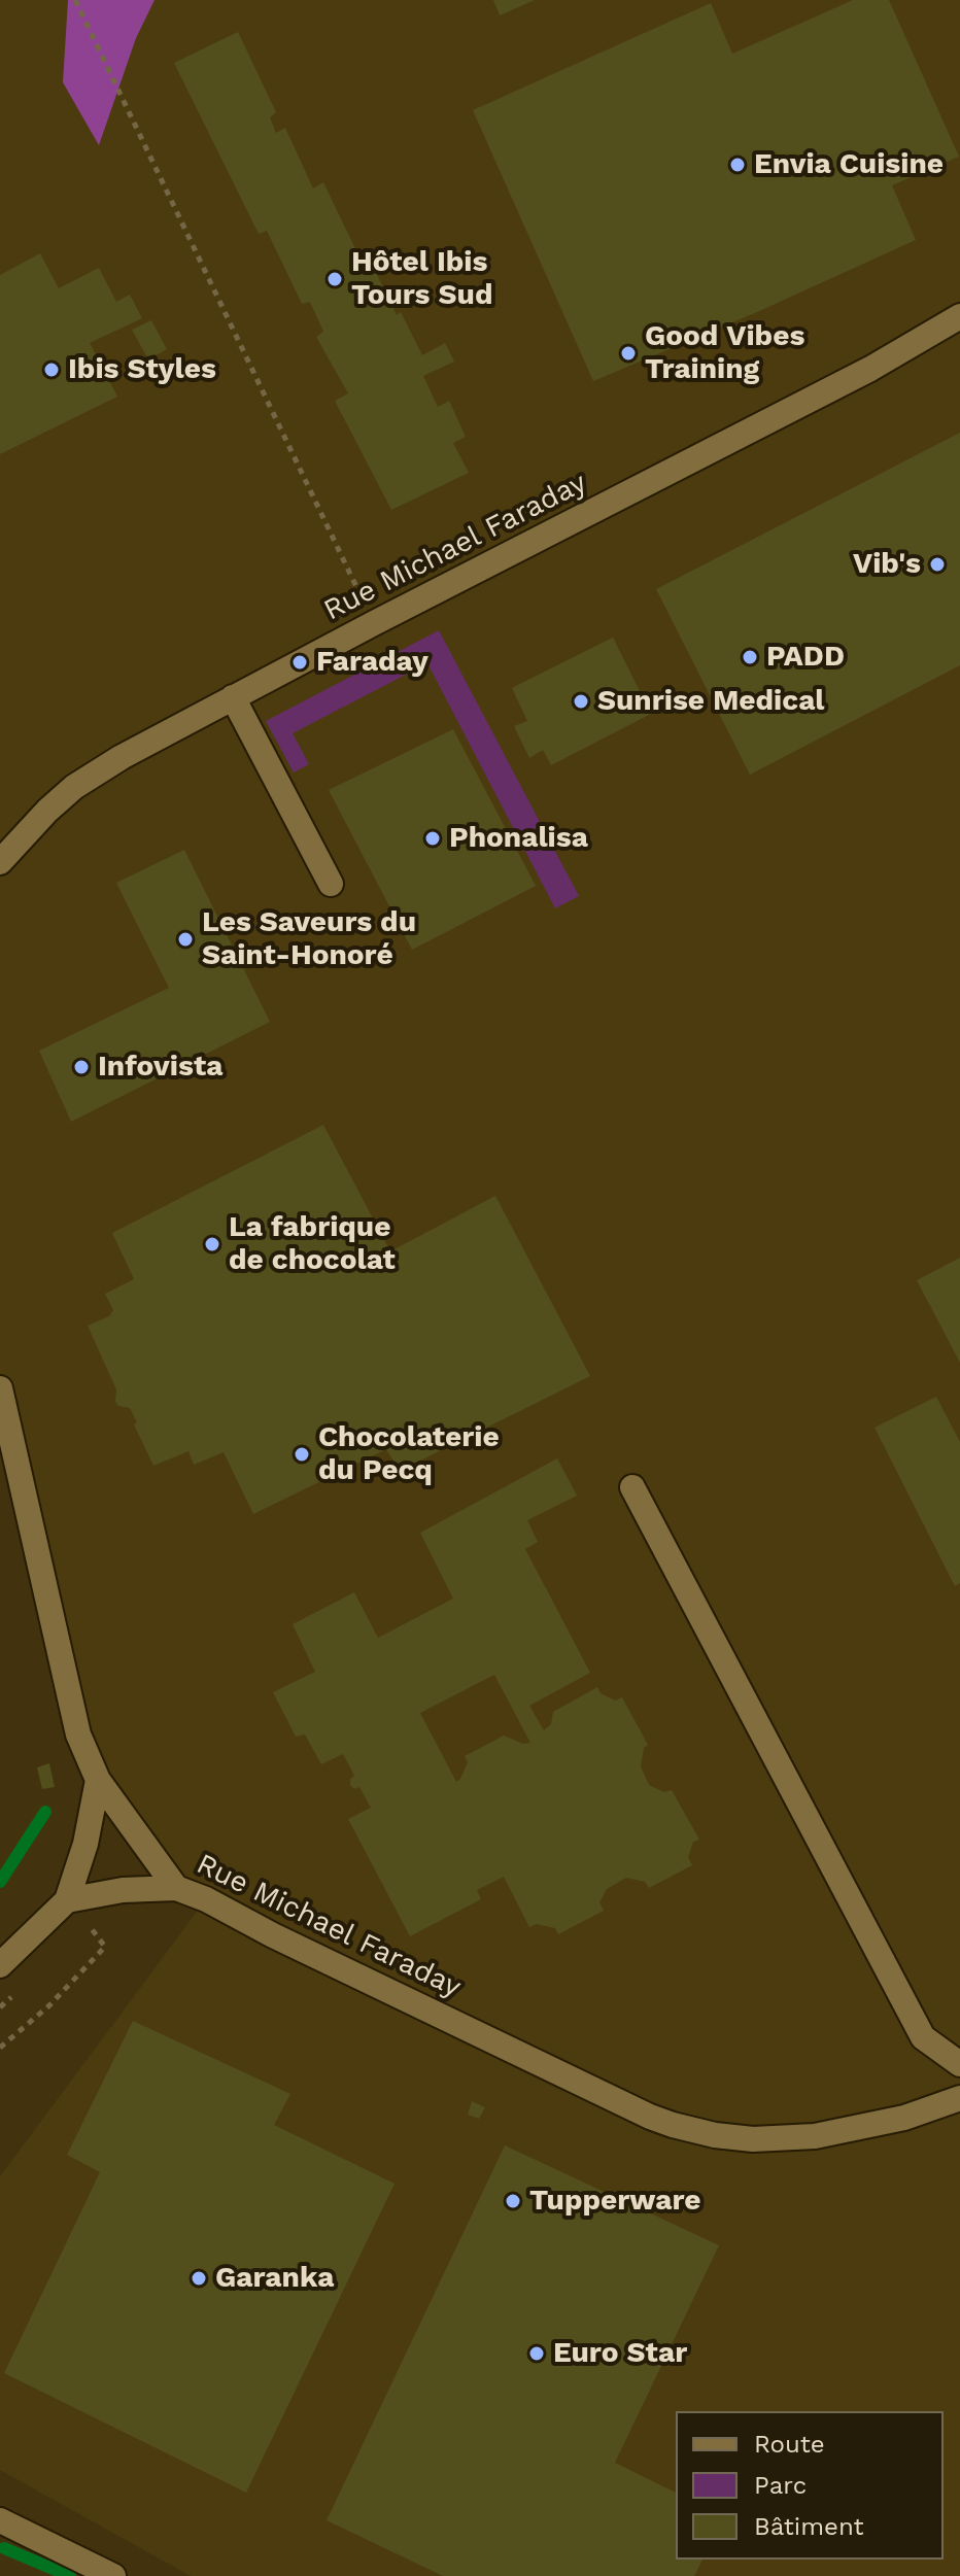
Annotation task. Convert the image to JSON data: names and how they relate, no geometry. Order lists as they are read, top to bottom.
{
  "streets": {
    "street": ["Rue Michael Faraday"]
  },
  "places": [
    "Envia Cuisine",
    "Hôtel Ibis Tours Sud",
    "Good Vibes Training",
    "Ibis Styles",
    "Vib's",
    "PADD",
    "Faraday",
    "Sunrise Medical",
    "Phonalisa",
    "Les Saveurs du Saint-Honoré",
    "Infovista",
    "La fabrique de chocolat",
    "Chocolaterie du Pecq",
    "Tupperware",
    "Garanka",
    "Euro Star"
  ],
  "legend": ["Route", "Parc", "Bâtiment"]
}
